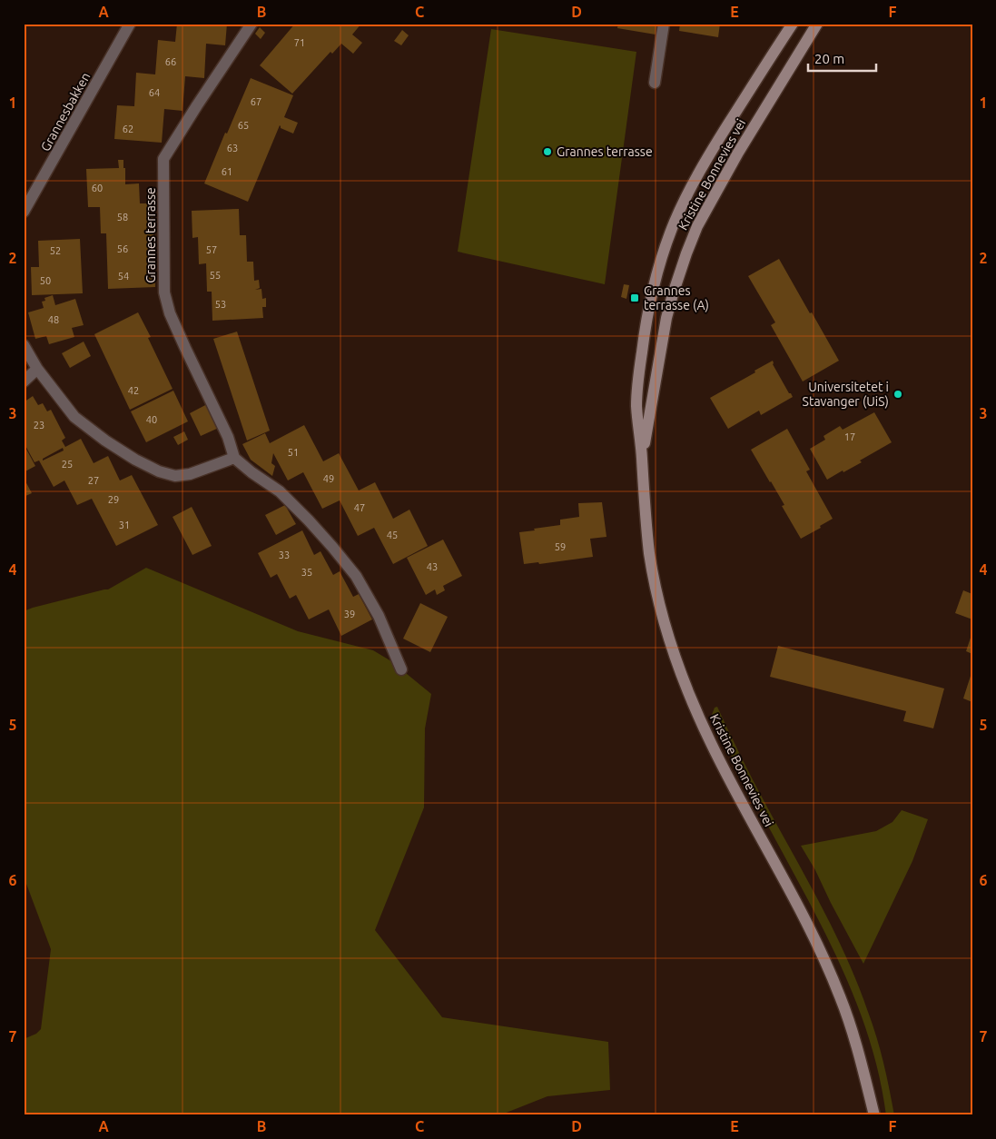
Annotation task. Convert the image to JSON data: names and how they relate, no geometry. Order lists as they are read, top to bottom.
{
  "streets": {
    "main road": ["Kristine Bonnevies vei"],
    "street": ["Grannesbakken", "Grannes terrasse"]
  },
  "places": {
    "other": ["Grannes terrasse", "Universitetet i Stavanger (UiS)"],
    "transit": ["Grannes terrasse (A)"]
  },
  "house_numbers": [
    "71",
    "66",
    "64",
    "67",
    "65",
    "62",
    "63",
    "61",
    "60",
    "58",
    "56",
    "57",
    "52",
    "55",
    "54",
    "50",
    "53",
    "48",
    "42",
    "40",
    "23",
    "17",
    "51",
    "25",
    "49",
    "27",
    "29",
    "47",
    "31",
    "45",
    "59",
    "33",
    "43",
    "35",
    "39"
  ],
  "scale_bar": "20 m",
  "grid": {
    "columns": [
      "A",
      "B",
      "C",
      "D",
      "E",
      "F"
    ],
    "rows": [
      "1",
      "2",
      "3",
      "4",
      "5",
      "6",
      "7"
    ]
  }
}
